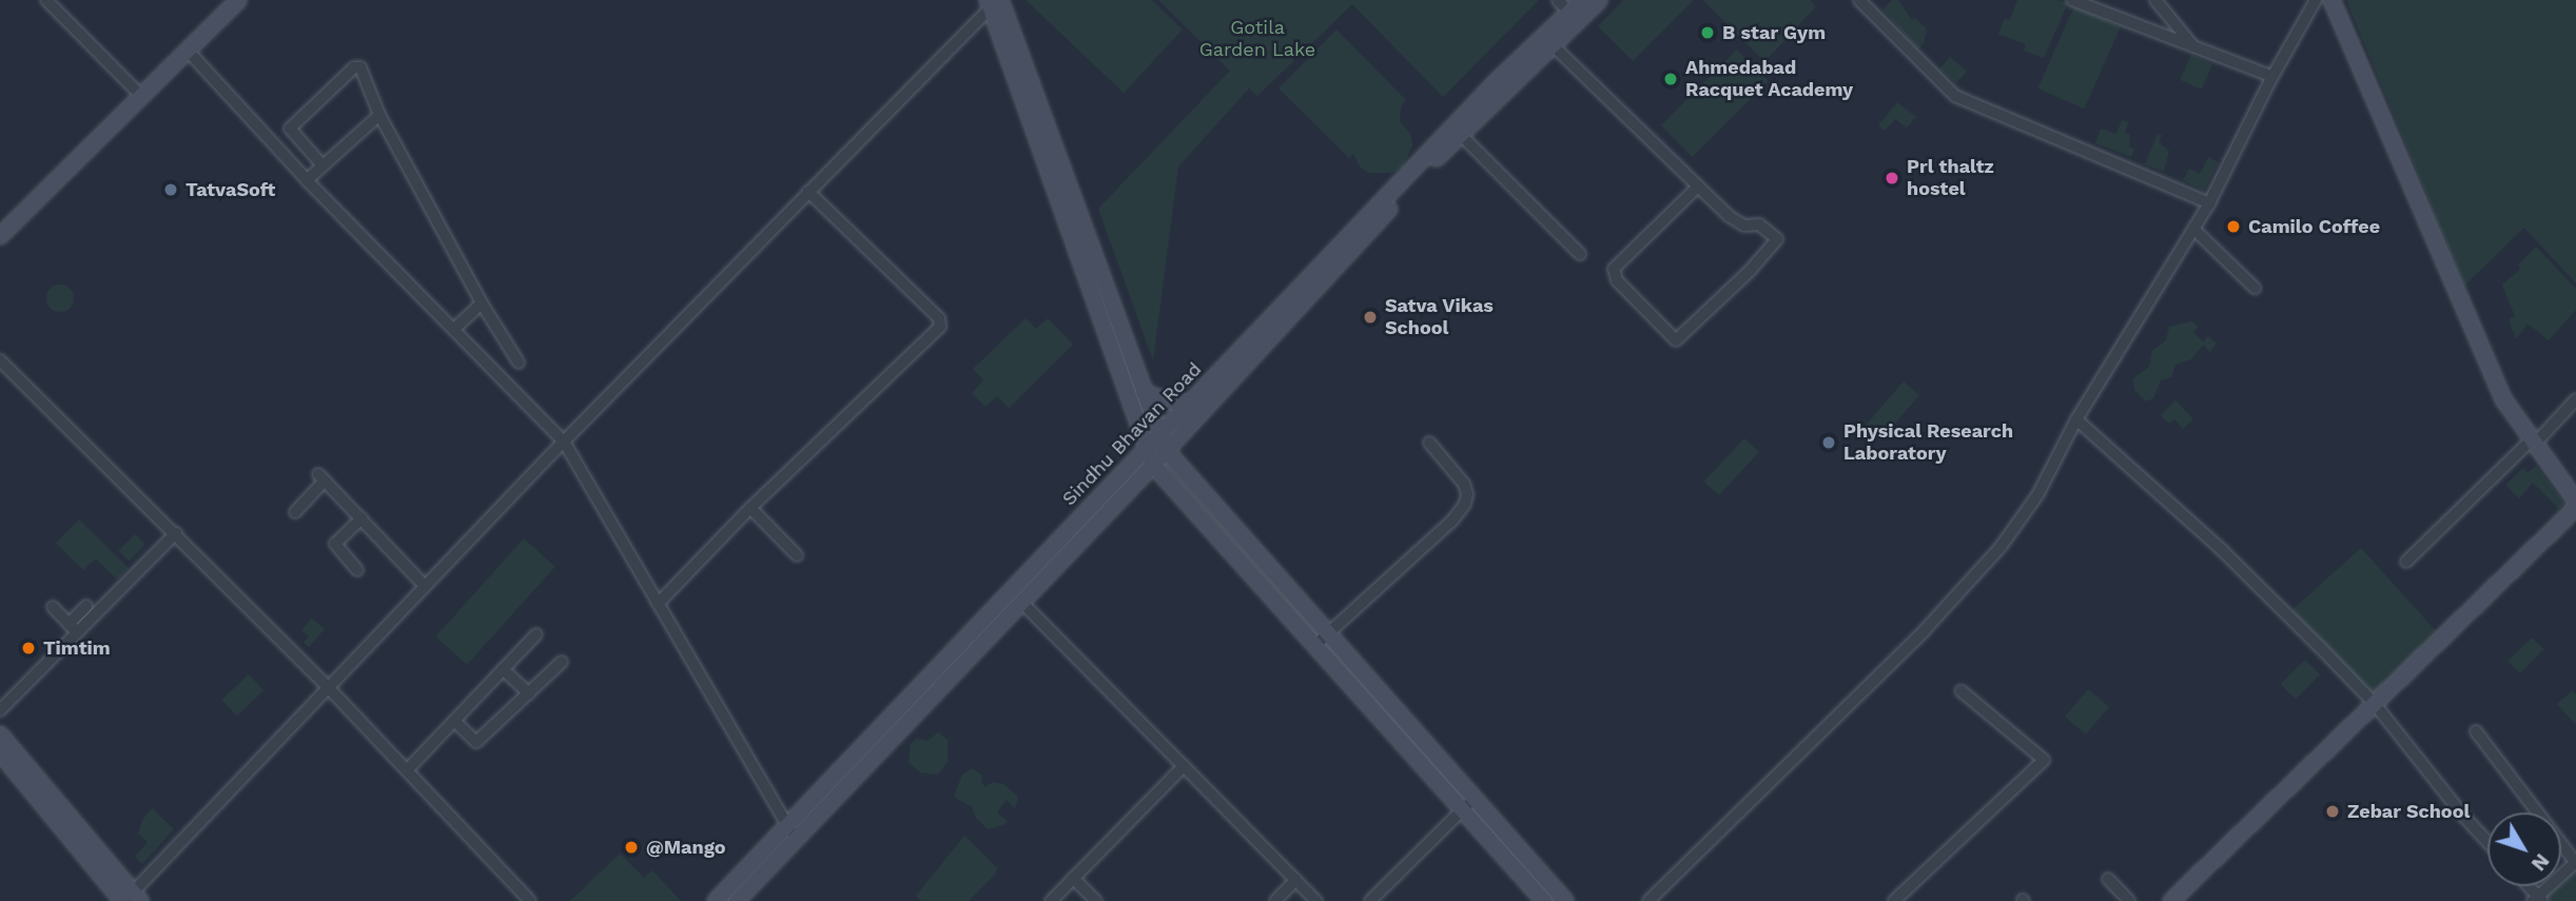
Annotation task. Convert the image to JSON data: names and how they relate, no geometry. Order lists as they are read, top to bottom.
{
  "streets": {
    "main road": ["Sindhu Bhavan Road"]
  },
  "parks": ["Gotila Garden Lake"],
  "places": [
    "B star Gym",
    "Ahmedabad Racquet Academy",
    "Prl thaltz hostel",
    "TatvaSoft",
    "Camilo Coffee",
    "Satva Vikas School",
    "Physical Research Laboratory",
    "Timtim",
    "Zebar School",
    "@Mango"
  ],
  "north": "bottom right"
}
